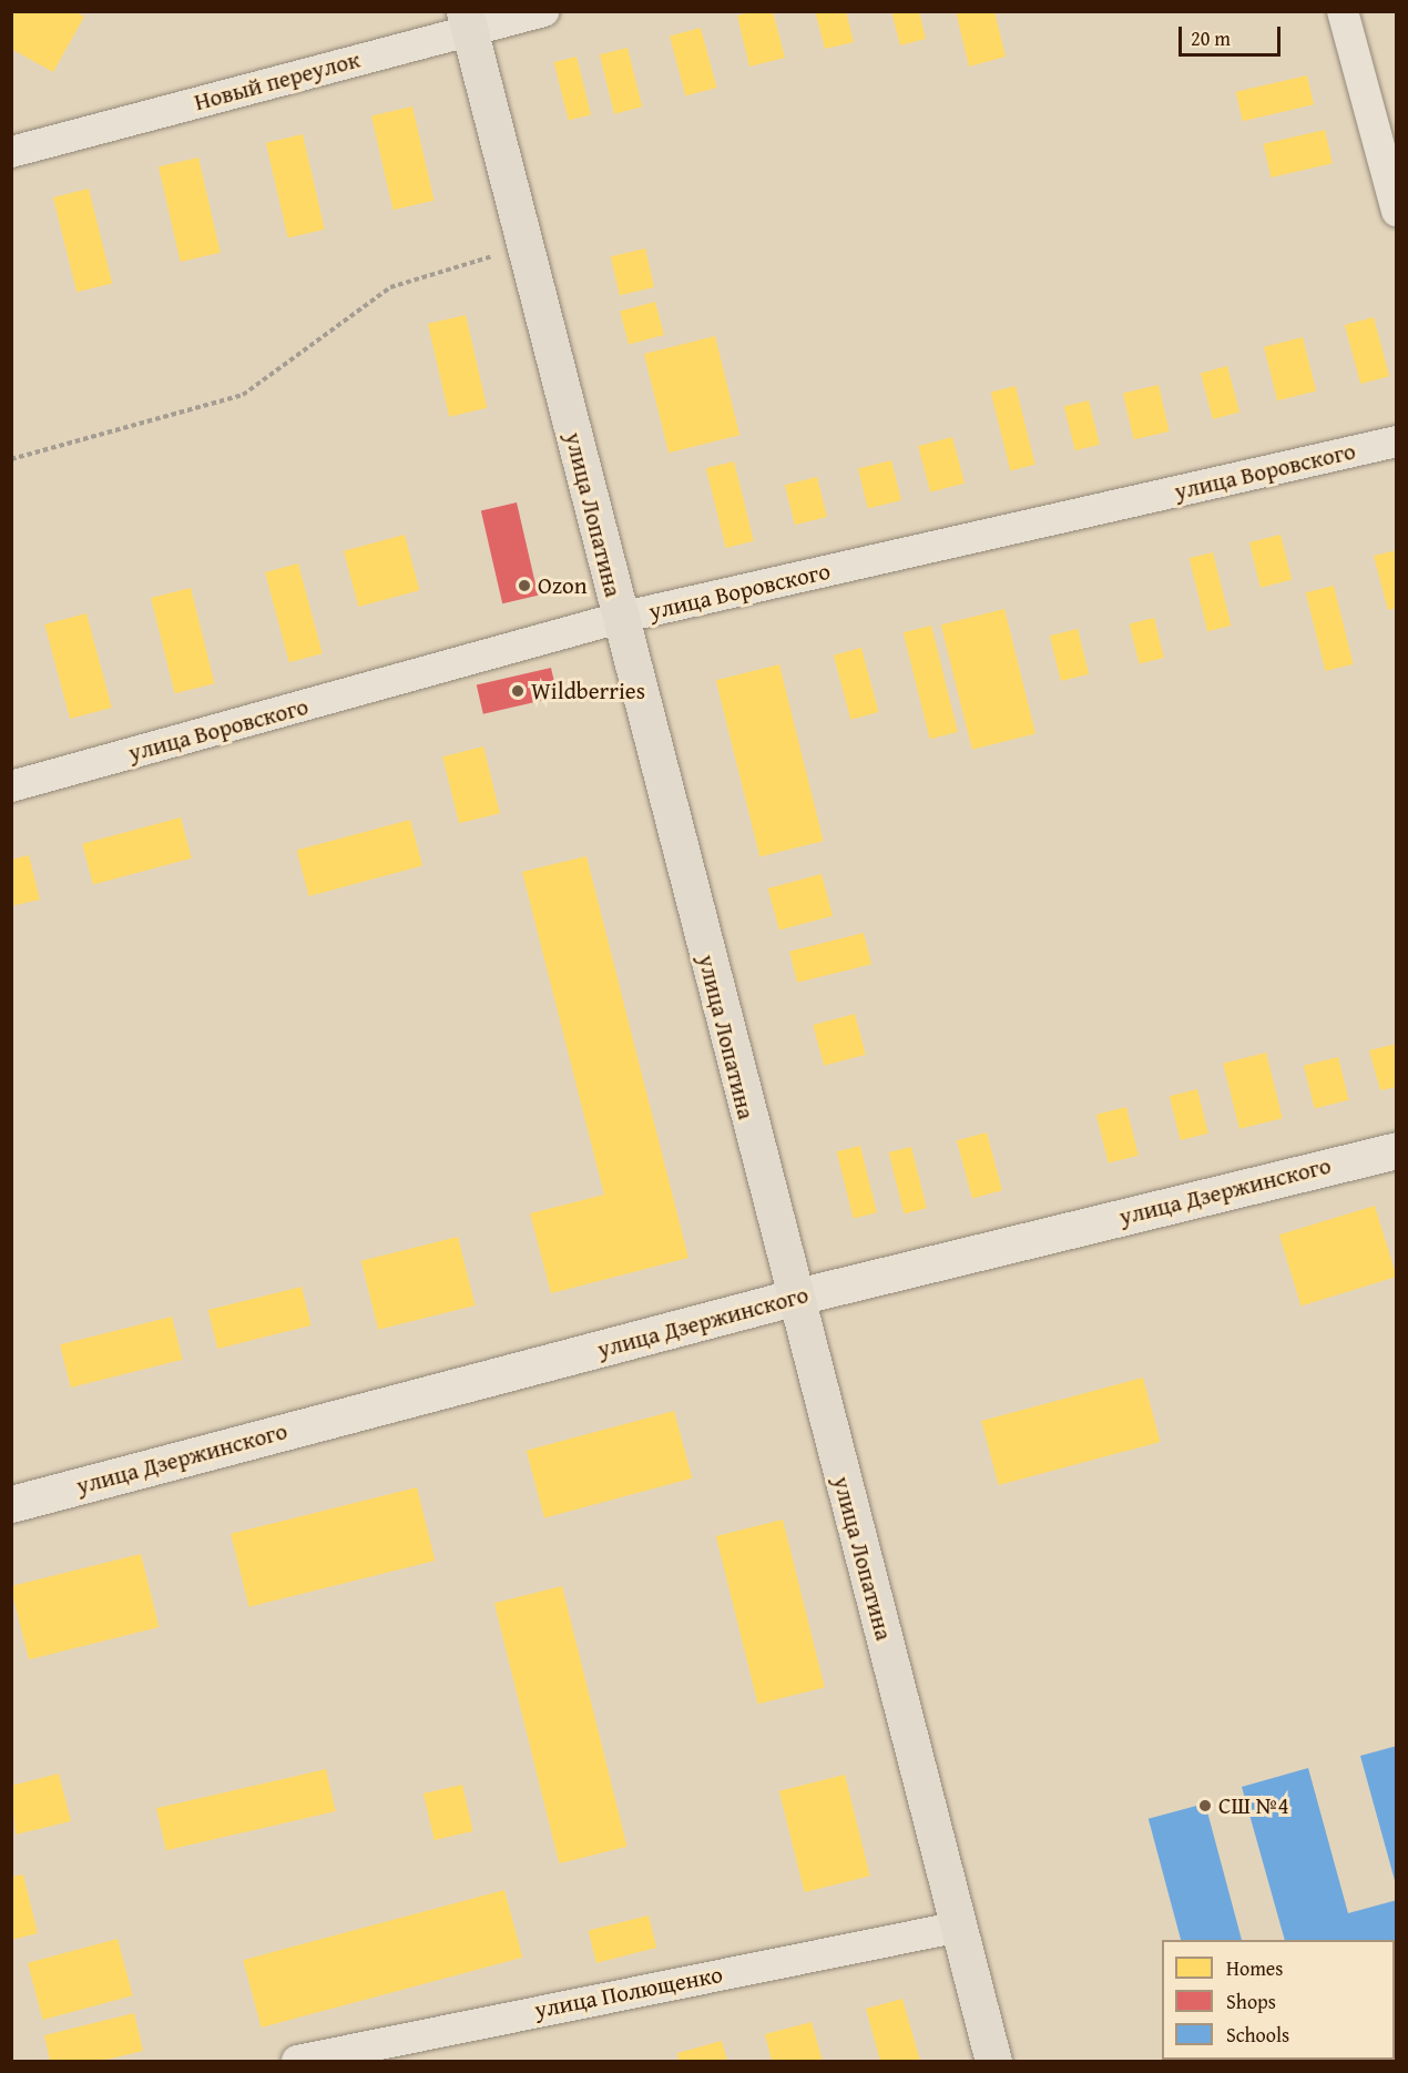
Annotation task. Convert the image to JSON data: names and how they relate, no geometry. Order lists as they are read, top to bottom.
{
  "streets": {
    "main road": ["улица Лопатина"],
    "street": [
      "Новый переулок",
      "улица Воровского",
      "улица Дзержинского",
      "улица Полющенко"
    ]
  },
  "crossings": [
    ["Новый переулок", "улица Лопатина"],
    ["улица Воровского", "улица Лопатина"],
    ["улица Лопатина", "улица Дзержинского"],
    ["улица Лопатина", "улица Полющенко"]
  ],
  "places": ["Ozon", "Wildberries", "СШ №4"],
  "legend": ["Homes", "Shops", "Schools"],
  "scale_bar": "20 m"
}
